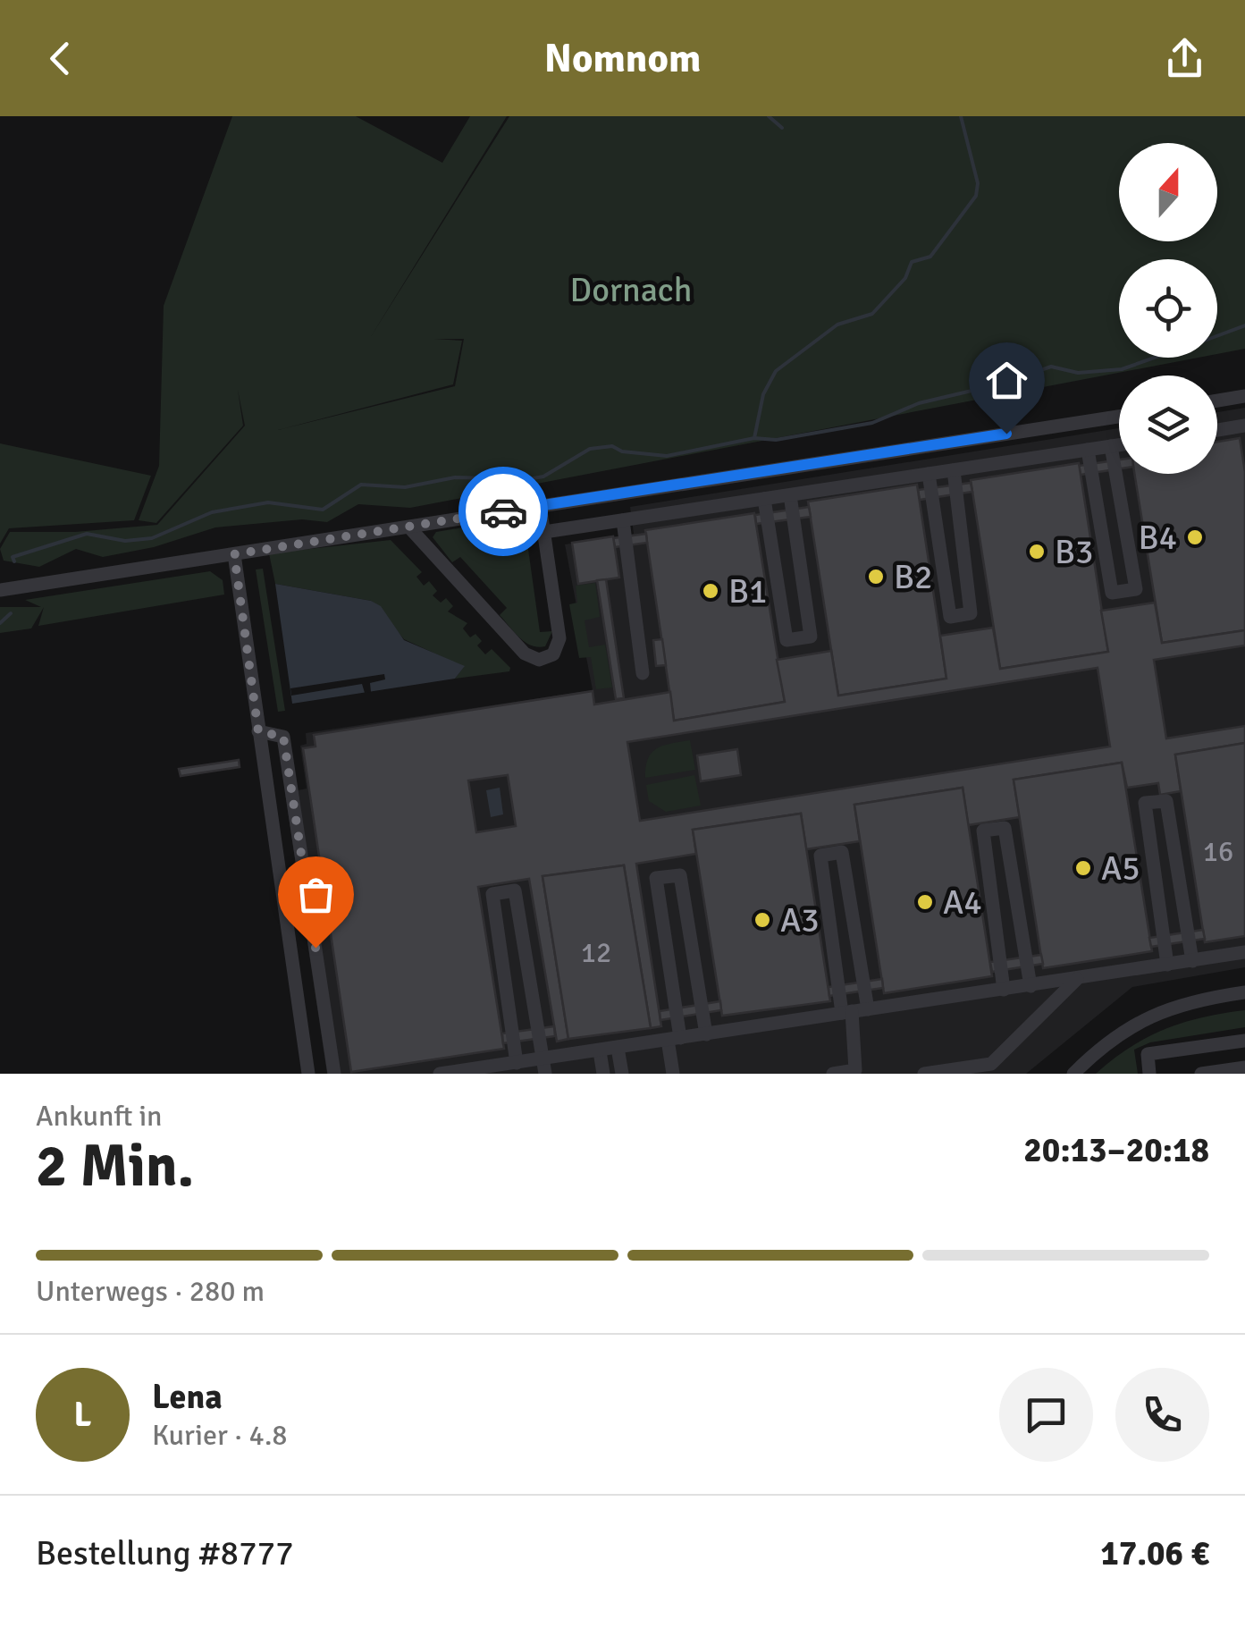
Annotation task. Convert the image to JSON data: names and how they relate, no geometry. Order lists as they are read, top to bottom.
{
  "parks": ["Dornach"],
  "places": [
    "B4",
    "B3",
    "B2",
    "B1",
    "A5",
    "A4",
    "A3"
  ],
  "house_numbers": ["16", "12"],
  "north": "top",
  "page": {
    "header": "Nomnom",
    "heading": ["2 Min.", "Ankunft in", "20:13–20:18"],
    "panel": [
      "Lena",
      "Kurier · 4.8",
      "Bestellung #8777",
      "17.06 €"
    ],
    "bar": "Unterwegs · 280 m",
    "round": "L"
  }
}
